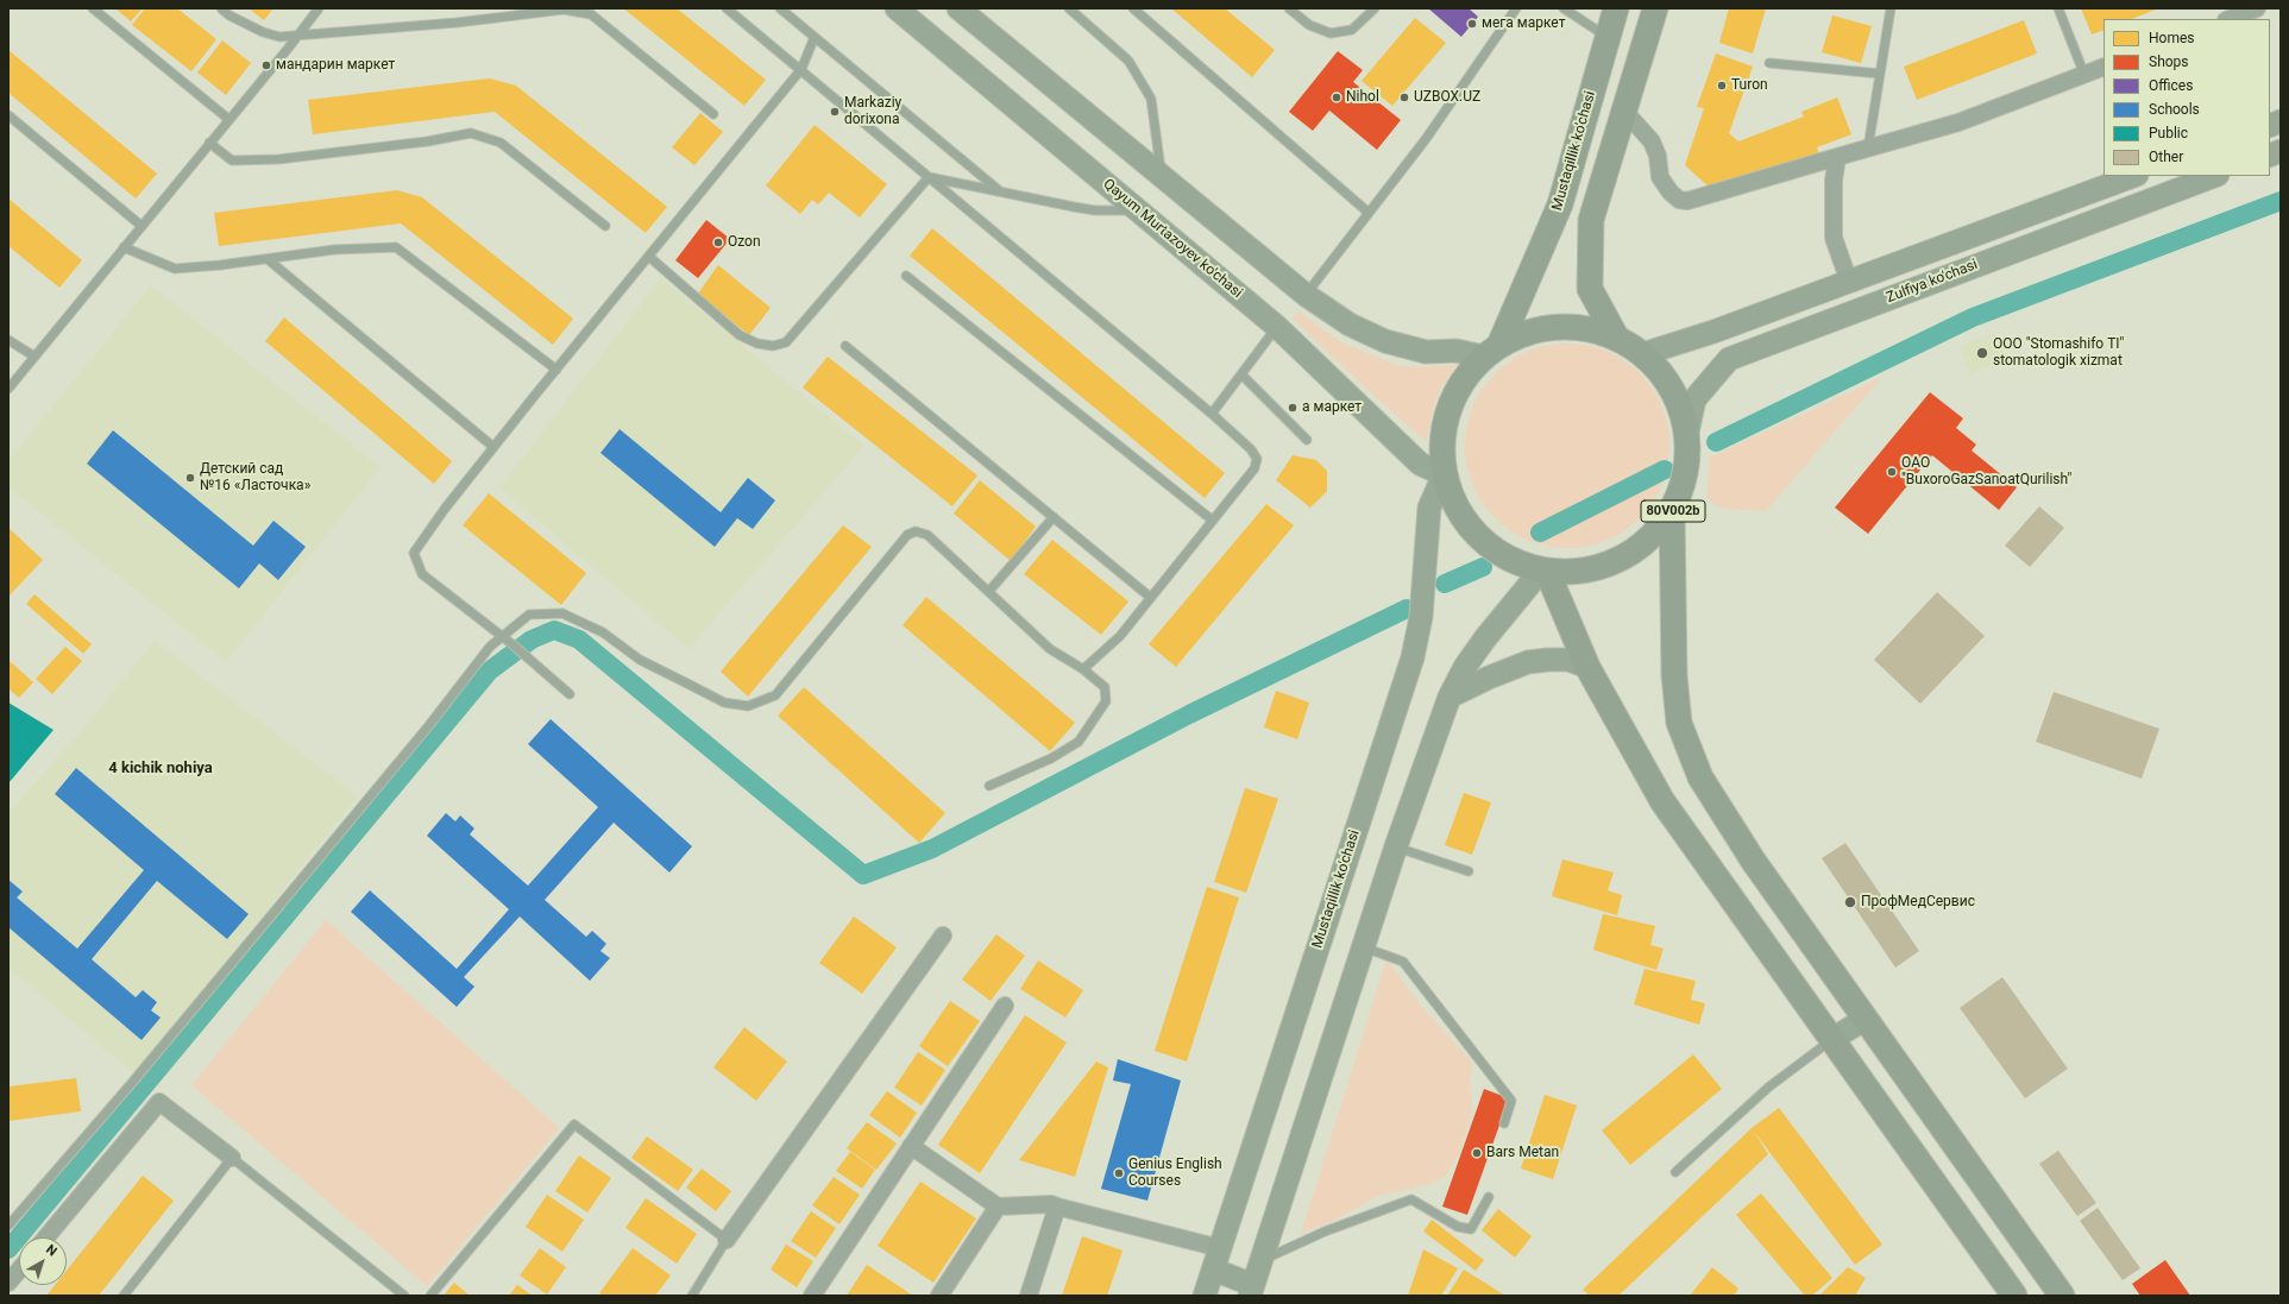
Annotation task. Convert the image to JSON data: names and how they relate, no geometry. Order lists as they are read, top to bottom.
{
  "streets": {
    "main road": [
      "Mustaqillik ko'chasi",
      "Qayum Murtazoyev ko'chasi",
      "Zulfiya ko'chasi",
      "80V002b"
    ]
  },
  "crossings": [
    ["Mustaqillik ko'chasi", "Qayum Murtazoyev ko'chasi"],
    ["Mustaqillik ko'chasi", "80V002b"],
    ["Zulfiya ko'chasi", "80V002b"]
  ],
  "districts": ["4 kichik nohiya"],
  "places": [
    "мега маркет",
    "мандарин маркет",
    "Turon",
    "Nihol",
    "UZBOX.UZ",
    "Markaziy dorixona",
    "Ozon",
    "OOO \"Stomashifo TI\" stomatologik xizmat",
    "а маркет",
    "ОАО \"BuxoroGazSanoatQurilish\"",
    "Детский сад №16 «Ласточка»",
    "ПрофМедСервис",
    "Bars Metan",
    "Genius English Courses"
  ],
  "legend": [
    "Homes",
    "Shops",
    "Offices",
    "Schools",
    "Public",
    "Other"
  ],
  "north": "top right"
}
